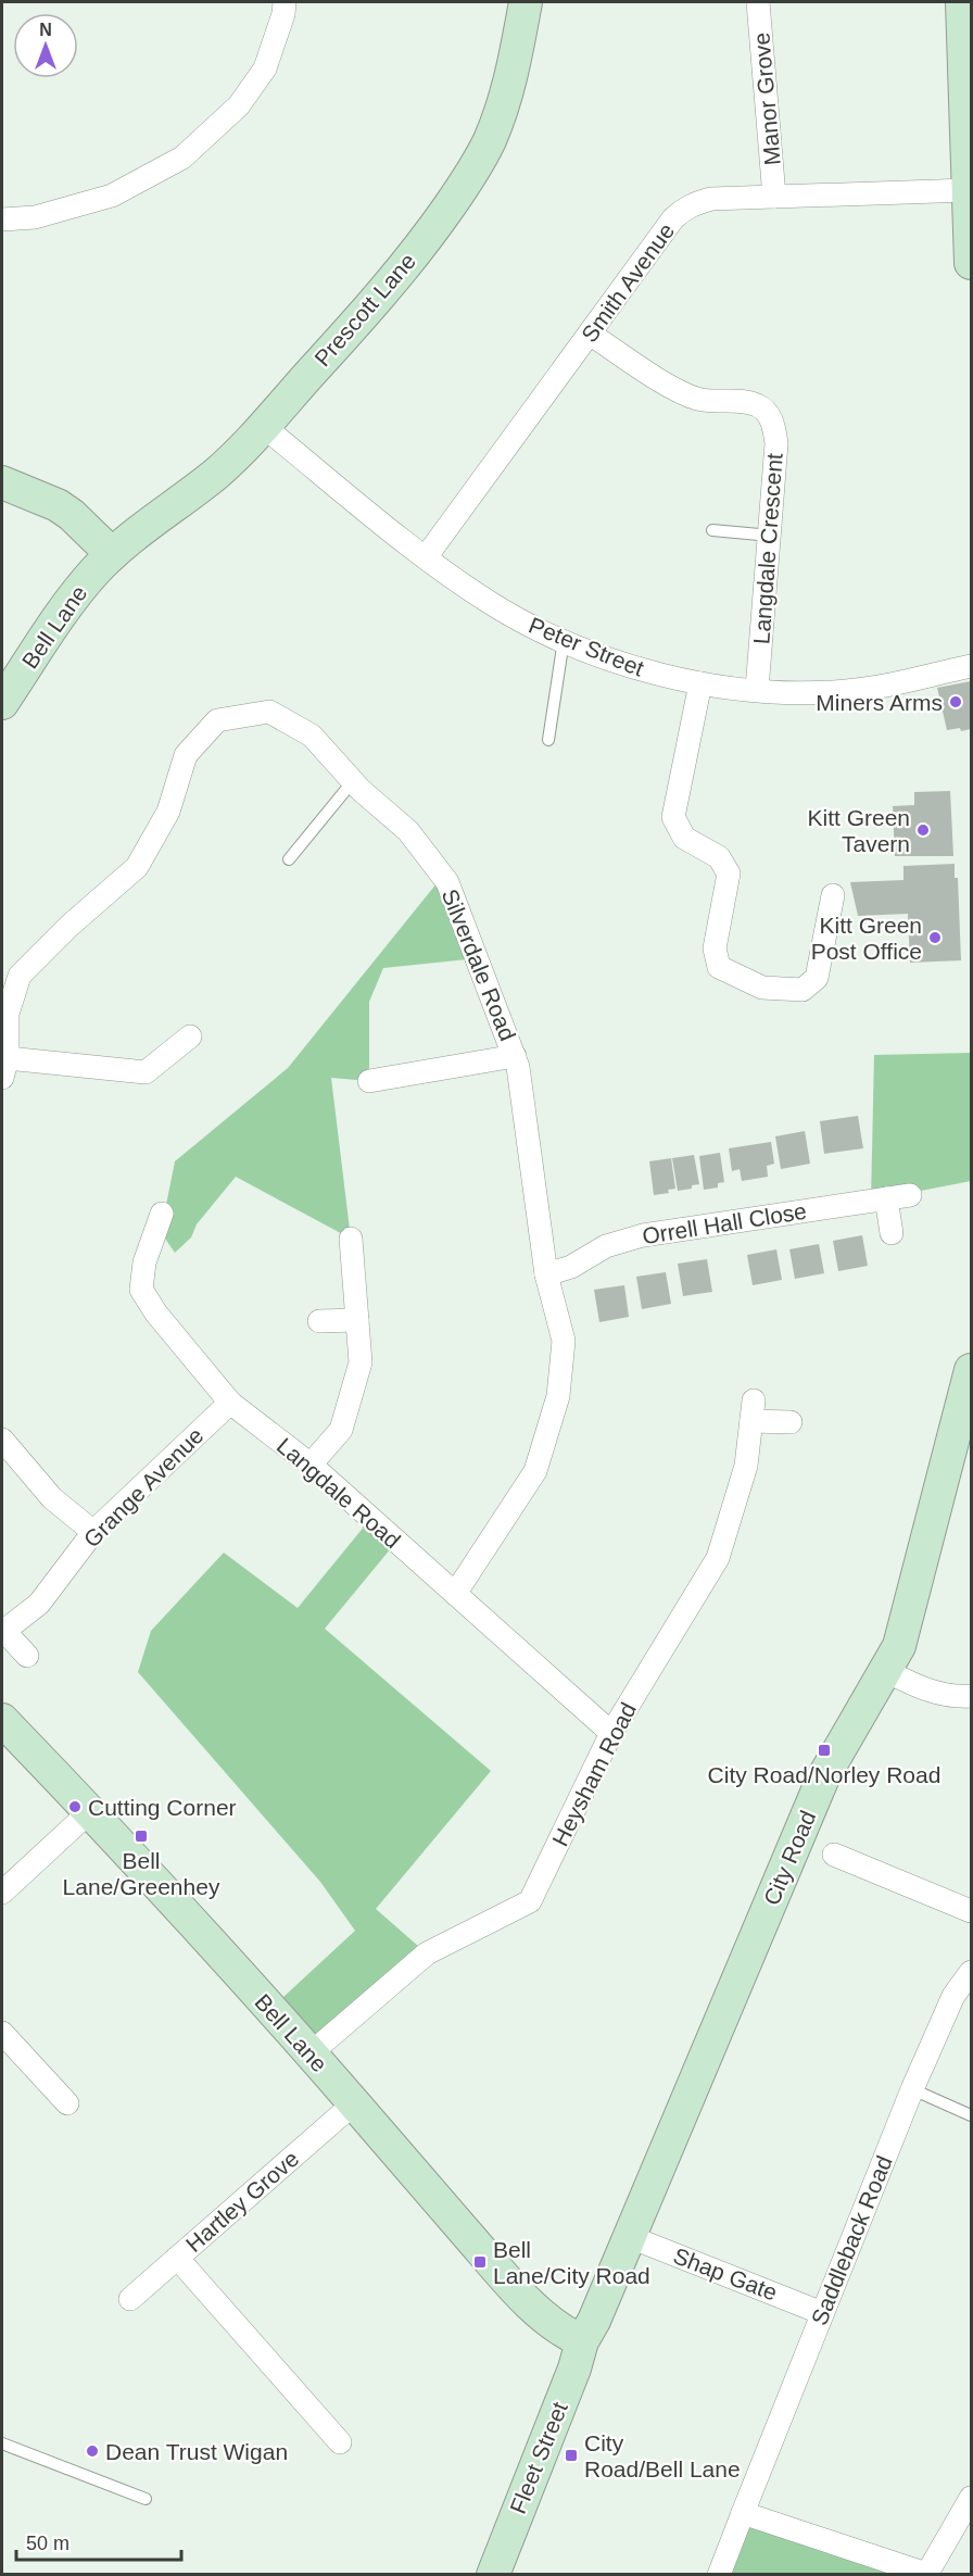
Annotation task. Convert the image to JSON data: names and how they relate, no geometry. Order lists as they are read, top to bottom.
{
  "streets": {
    "street": [
      "Manor Grove",
      "Smith Avenue",
      "Prescott Lane",
      "Langdale Crescent",
      "Bell Lane",
      "Peter Street",
      "Silverdale Road",
      "Orrell Hall Close",
      "Grange Avenue",
      "Langdale Road",
      "Heysham Road",
      "City Road",
      "Hartley Grove",
      "Saddleback Road",
      "Shap Gate",
      "Fleet Street"
    ]
  },
  "crossings": [
    ["Manor Grove", "Smith Avenue"],
    ["Smith Avenue", "Langdale Crescent"],
    ["Smith Avenue", "Peter Street"],
    ["Prescott Lane", "Bell Lane"],
    ["Prescott Lane", "Peter Street"],
    ["Langdale Crescent", "Peter Street"],
    ["Bell Lane", "Heysham Road"],
    ["Bell Lane", "City Road"],
    ["Bell Lane", "Hartley Grove"],
    ["Bell Lane", "Fleet Street"],
    ["Silverdale Road", "Orrell Hall Close"],
    ["Silverdale Road", "Langdale Road"],
    ["Grange Avenue", "Langdale Road"],
    ["Langdale Road", "Heysham Road"],
    ["City Road", "Shap Gate"],
    ["City Road", "Fleet Street"],
    ["Saddleback Road", "Shap Gate"]
  ],
  "places": {
    "other": [
      "Miners Arms",
      "Kitt Green Tavern",
      "Kitt Green Post Office",
      "Cutting Corner",
      "Dean Trust Wigan"
    ],
    "transit": [
      "City Road/Norley Road",
      "Bell Lane/Greenhey",
      "Bell Lane/City Road",
      "City Road/Bell Lane"
    ]
  },
  "scale_bar": "50 m",
  "north": "top"
}
